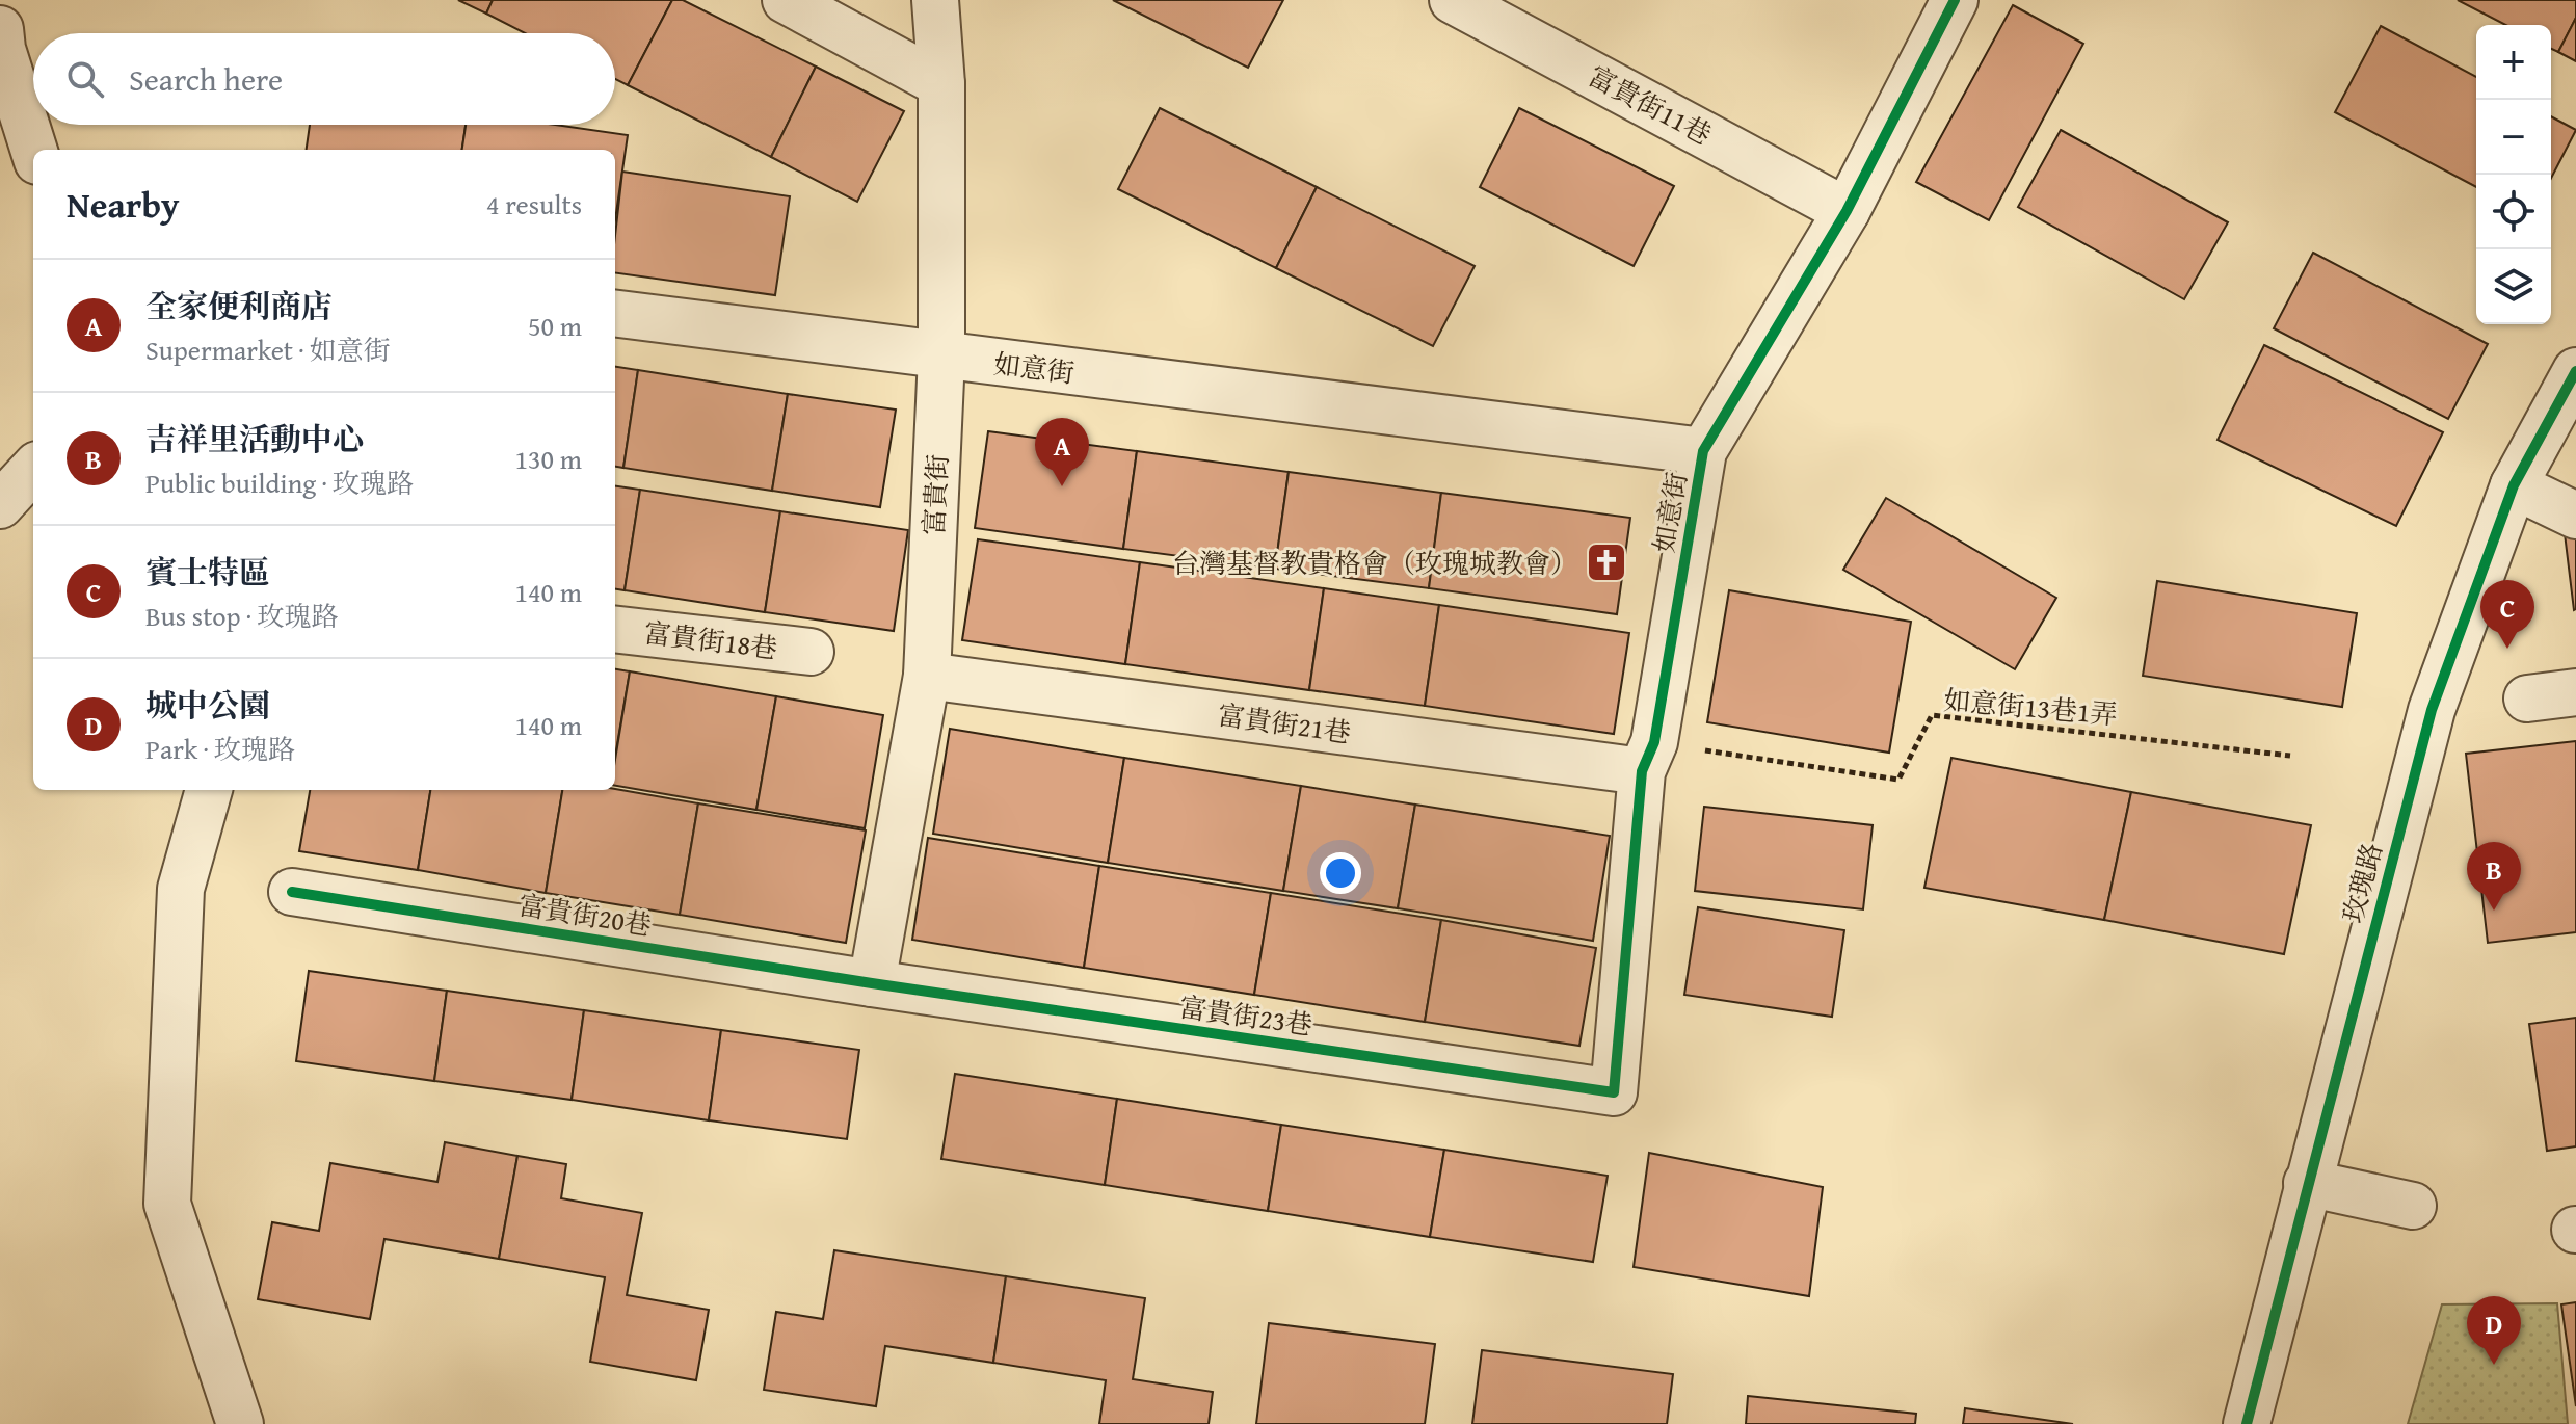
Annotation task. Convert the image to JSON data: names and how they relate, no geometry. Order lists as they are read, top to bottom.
{
  "streets": {
    "street": [
      "富貴街11巷",
      "如意街",
      "富貴街",
      "富貴街18巷",
      "富貴街21巷",
      "玫瑰路",
      "富貴街20巷",
      "富貴街23巷"
    ],
    "path": ["如意街13巷1弄"]
  },
  "crossings": [
    ["富貴街11巷", "如意街"],
    ["如意街", "富貴街"],
    ["如意街", "富貴街21巷"],
    ["如意街", "富貴街23巷"],
    ["富貴街", "富貴街21巷"],
    ["富貴街", "富貴街20巷"],
    ["富貴街", "富貴街23巷"],
    ["富貴街20巷", "富貴街23巷"]
  ],
  "places": {
    "church": ["台灣基督教貴格會（玫瑰城教會）"]
  },
  "page": {
    "map_buttons": ["+", "−"],
    "search": "Search here",
    "heading": ["Nearby", "4 results"],
    "list": [
      {
        "mark": "A",
        "name": "全家便利商店",
        "note": "Supermarket · 如意街",
        "value": "50 m"
      },
      {
        "mark": "B",
        "name": "吉祥里活動中心",
        "note": "Public building · 玫瑰路",
        "value": "130 m"
      },
      {
        "mark": "C",
        "name": "賓士特區",
        "note": "Bus stop · 玫瑰路",
        "value": "140 m"
      },
      {
        "mark": "D",
        "name": "城中公園",
        "note": "Park · 玫瑰路",
        "value": "140 m"
      }
    ],
    "pins": [
      "A",
      "C",
      "B",
      "D"
    ]
  }
}
